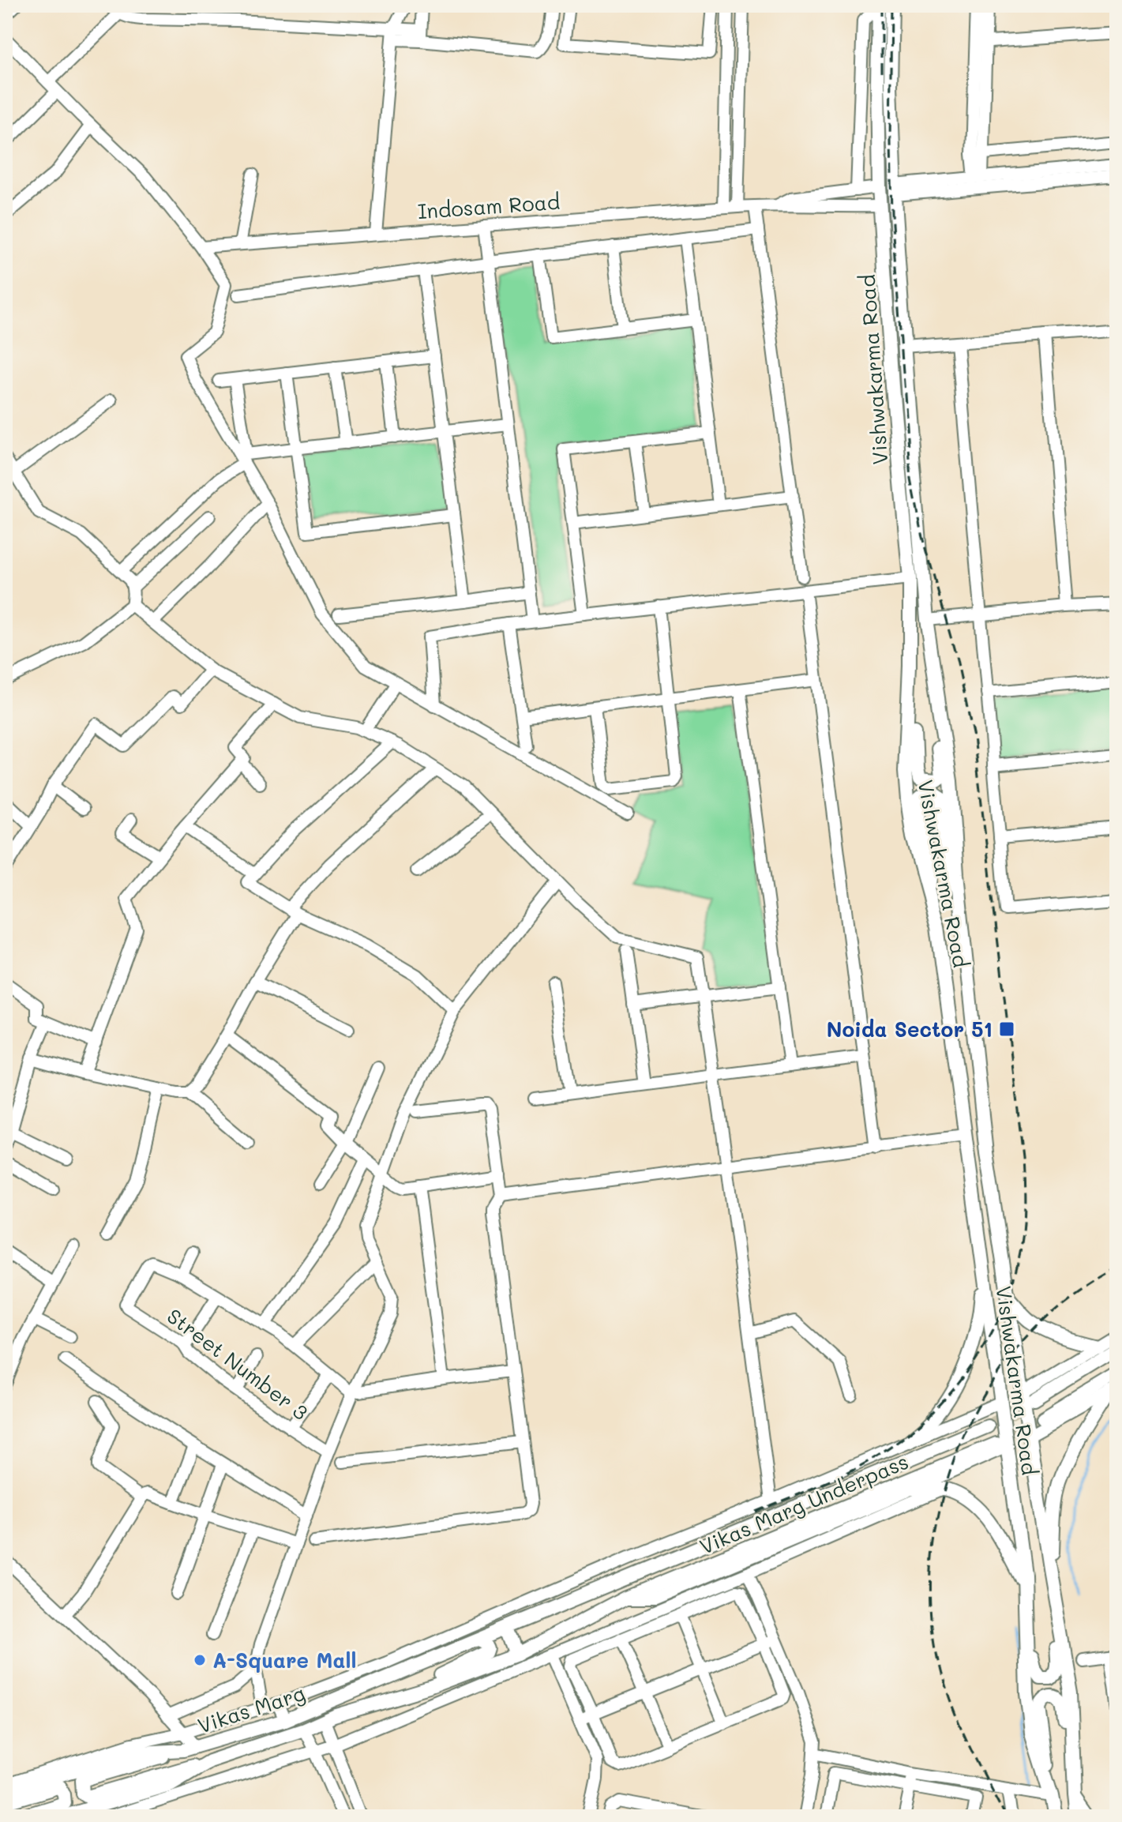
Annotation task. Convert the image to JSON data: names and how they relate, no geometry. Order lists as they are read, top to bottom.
{
  "streets": {
    "main road": ["Vishwakarma Road", "Vikas Marg Underpass", "Vikas Marg"],
    "street": ["Indosam Road", "Street Number 3"]
  },
  "crossings": [
    ["Indosam Road", "Vishwakarma Road"],
    ["Vishwakarma Road", "Vikas Marg Underpass"],
    ["Vikas Marg Underpass", "Vikas Marg"]
  ],
  "places": {
    "transit": ["Noida Sector 51"],
    "other": ["A-Square Mall"]
  }
}
